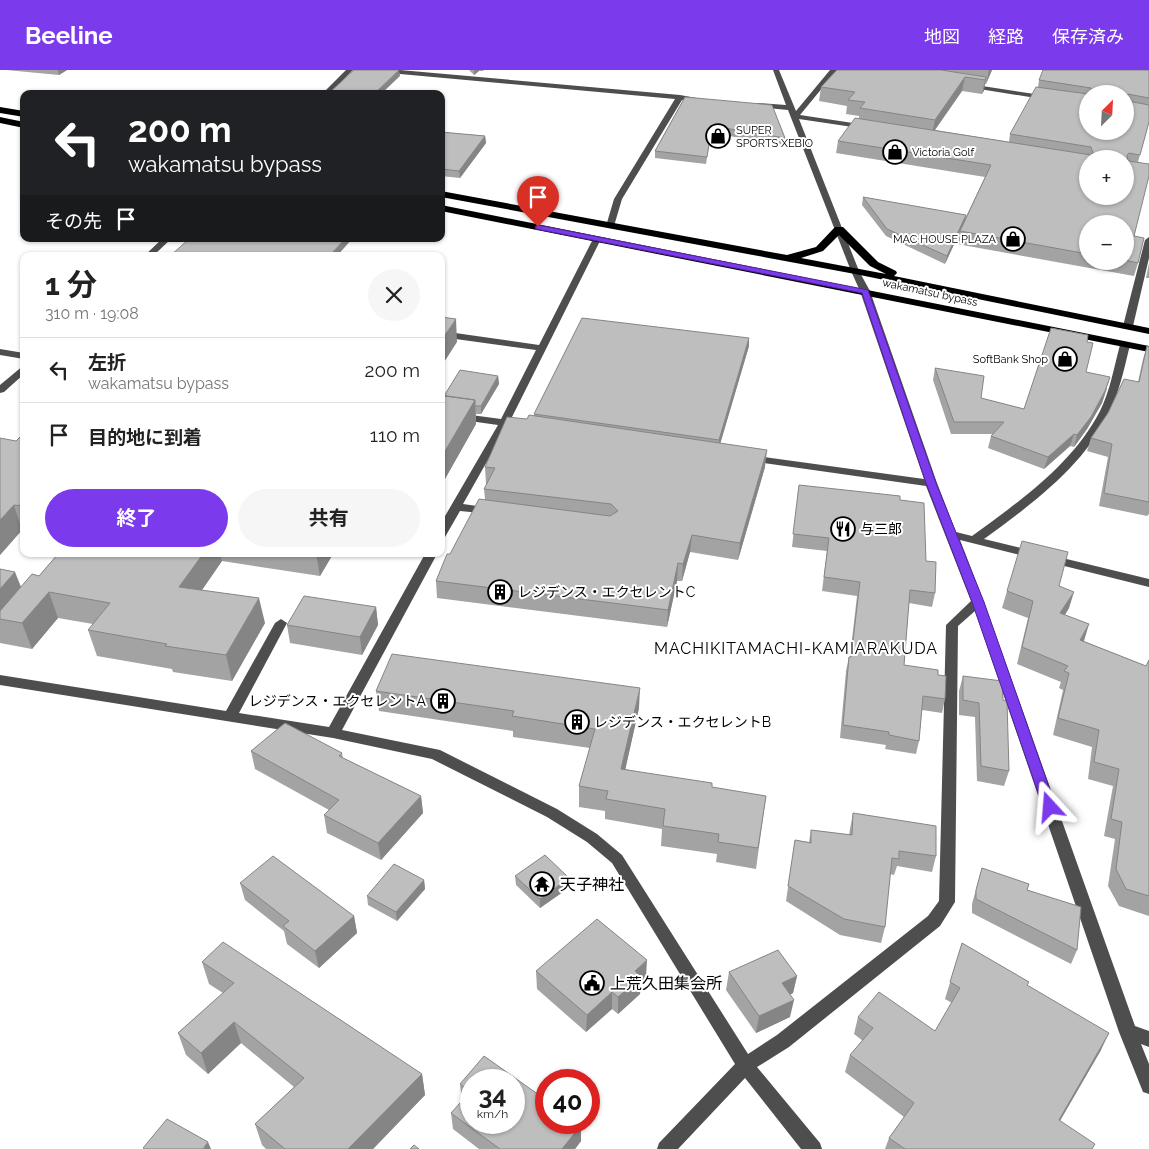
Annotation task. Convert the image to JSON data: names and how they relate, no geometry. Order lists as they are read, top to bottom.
{
  "streets": {
    "highway": ["wakamatsu bypass"]
  },
  "districts": ["MACHIKITAMACHI-KAMIARAKUDA"],
  "places": {
    "shop": [
      "SUPER SPORTS XEBIO",
      "Victoria Golf",
      "MAC HOUSE PLAZA",
      "SoftBank Shop"
    ],
    "restaurant": ["与三郎"],
    "building": ["レジデンス・エクセレントC", "レジデンス・エクセレントA", "レジデンス・エクセレントB"],
    "temple": ["天子神社"],
    "public building": ["上荒久田集会所"]
  },
  "north": "top right",
  "page": {
    "header": "Beeline",
    "nav": ["地図", "経路", "保存済み"],
    "map_buttons": ["+", "−"],
    "turn": ["200 m", "wakamatsu bypass"],
    "then": "その先",
    "heading": ["1 分", "310 m · 19:08"],
    "list": [
      {
        "name": "左折",
        "note": "wakamatsu bypass",
        "value": "200 m"
      },
      {
        "name": "目的地に到着",
        "value": "110 m"
      }
    ],
    "buttons": ["終了", "共有"],
    "speed": "34 km/h",
    "limit": "40"
  }
}
